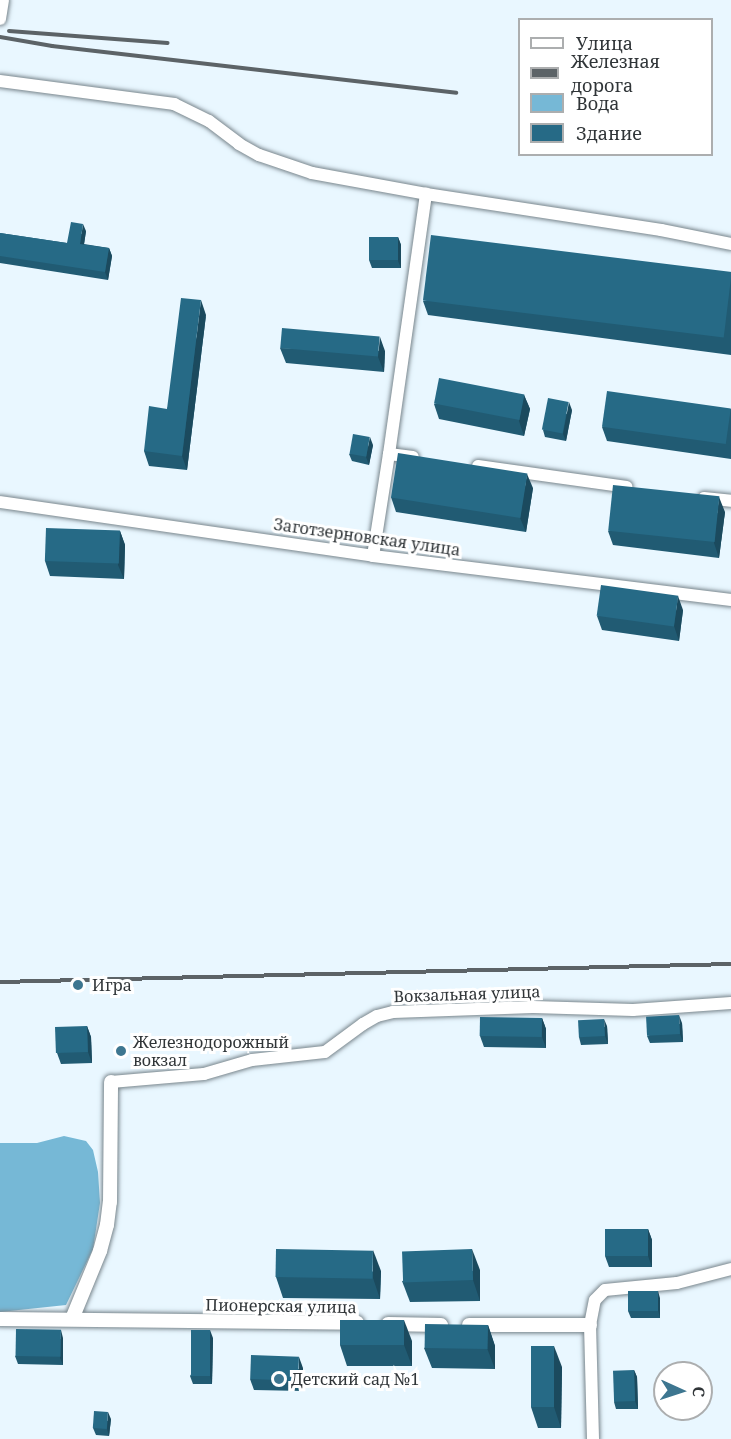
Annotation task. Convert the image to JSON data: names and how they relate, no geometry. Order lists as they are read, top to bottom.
{
  "streets": {
    "street": ["Заготзерновская улица", "Вокзальная улица", "Пионерская улица"]
  },
  "places": ["Игра", "Железнодорожный вокзал", "Детский сад №1"],
  "legend": [
    "Улица",
    "Железная дорога",
    "Вода",
    "Здание"
  ],
  "north": "right"
}
